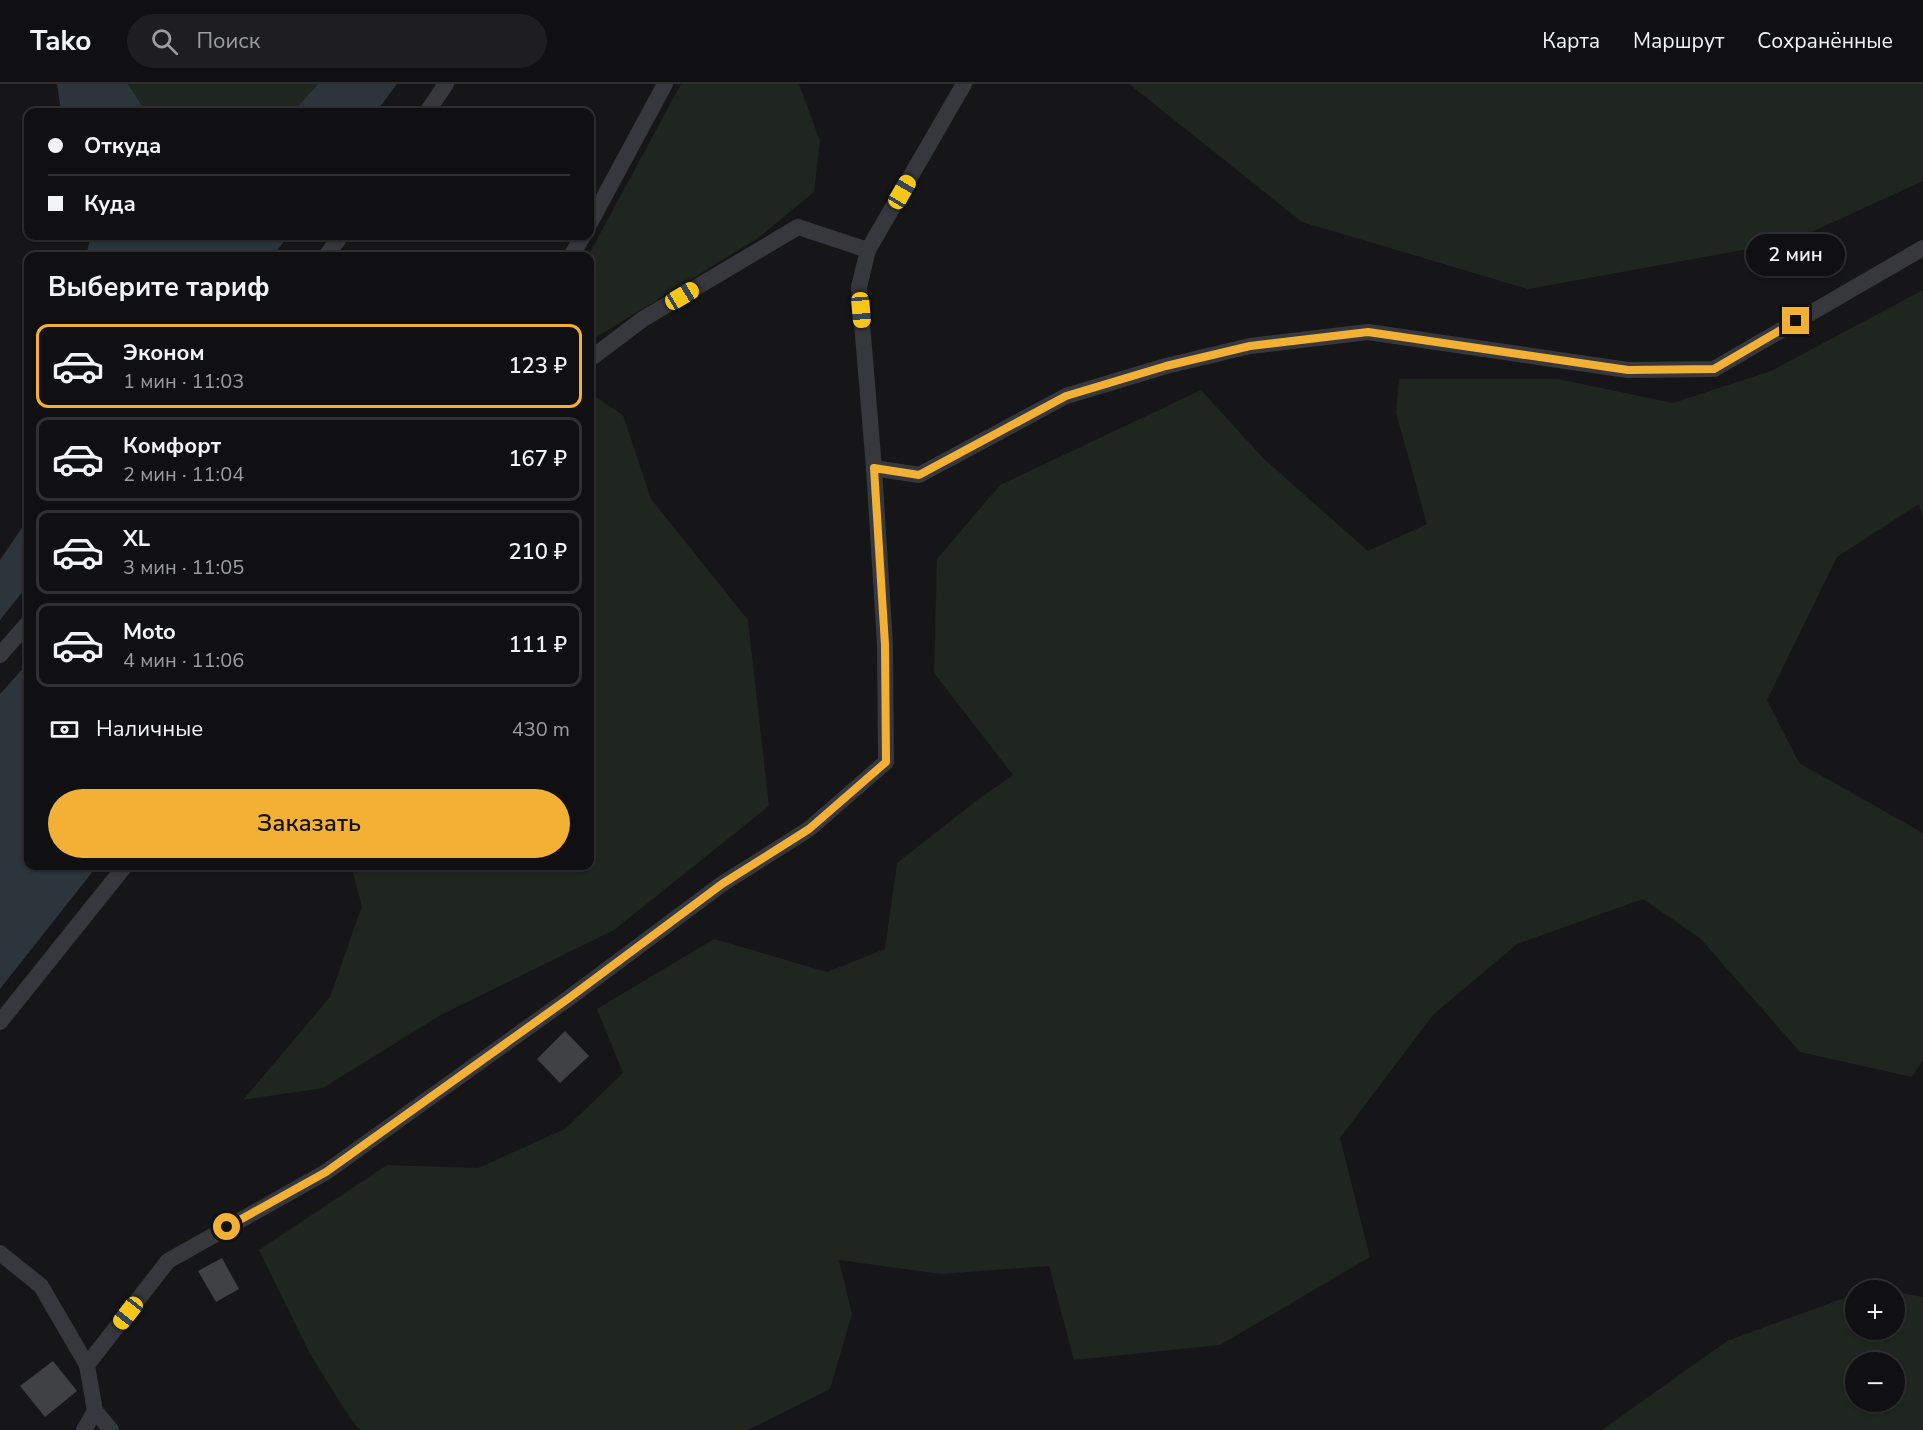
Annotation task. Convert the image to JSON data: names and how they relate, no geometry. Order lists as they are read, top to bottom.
{
  "page": {
    "header": "Tako",
    "search": "Поиск",
    "nav": ["Карта", "Маршрут", "Сохранённые"],
    "banner": ["Откуда", "Куда"],
    "bubble": "2 мин",
    "heading": "Выберите тариф",
    "list": [
      {
        "name": "Эконом",
        "note": "1 мин · 11:03",
        "value": "123 ₽"
      },
      {
        "name": "Комфорт",
        "note": "2 мин · 11:04",
        "value": "167 ₽"
      },
      {
        "name": "XL",
        "note": "3 мин · 11:05",
        "value": "210 ₽"
      },
      {
        "name": "Moto",
        "note": "4 мин · 11:06",
        "value": "111 ₽"
      }
    ],
    "pay": ["Наличные", "430 m"],
    "buttons": "Заказать",
    "map_buttons": ["+", "−"]
  }
}
